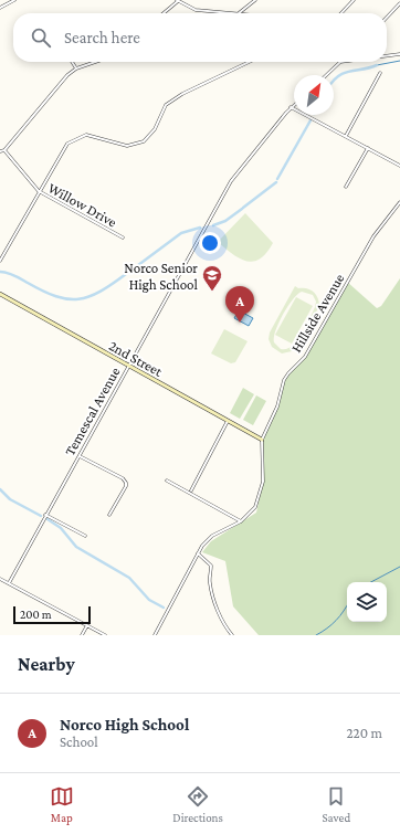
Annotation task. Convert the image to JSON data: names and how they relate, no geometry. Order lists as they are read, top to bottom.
{
  "streets": {
    "street": [
      "Willow Drive",
      "Hillside Avenue",
      "2nd Street",
      "Temescal Avenue"
    ]
  },
  "crossings": [
    ["Hillside Avenue", "2nd Street"],
    ["2nd Street", "Temescal Avenue"]
  ],
  "places": {
    "school or university": ["Norco Senior High School"]
  },
  "scale_bar": "200 m",
  "north": "top right",
  "page": {
    "search": "Search here",
    "pins": "A",
    "scale": "200 m",
    "heading": "Nearby",
    "list": [
      {
        "mark": "A",
        "name": "Norco High School",
        "note": "School",
        "value": "220 m"
      }
    ],
    "nav": ["Map", "Directions", "Saved"]
  }
}
